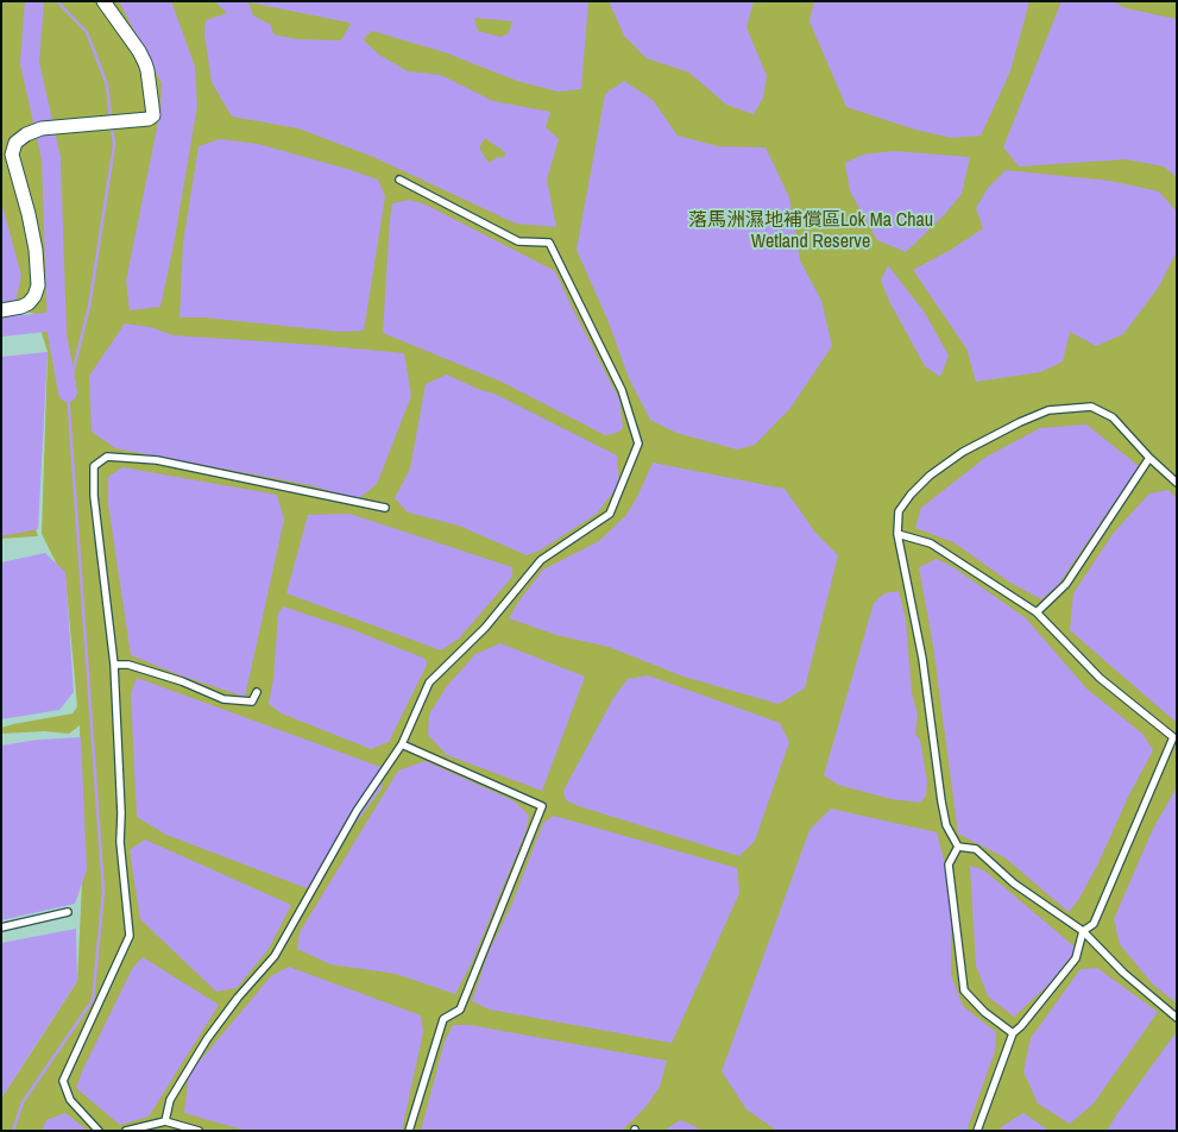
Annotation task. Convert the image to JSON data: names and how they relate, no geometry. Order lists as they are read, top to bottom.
{
  "parks": ["落馬洲濕地補償區Lok Ma Chau Wetland Reserve"]
}
